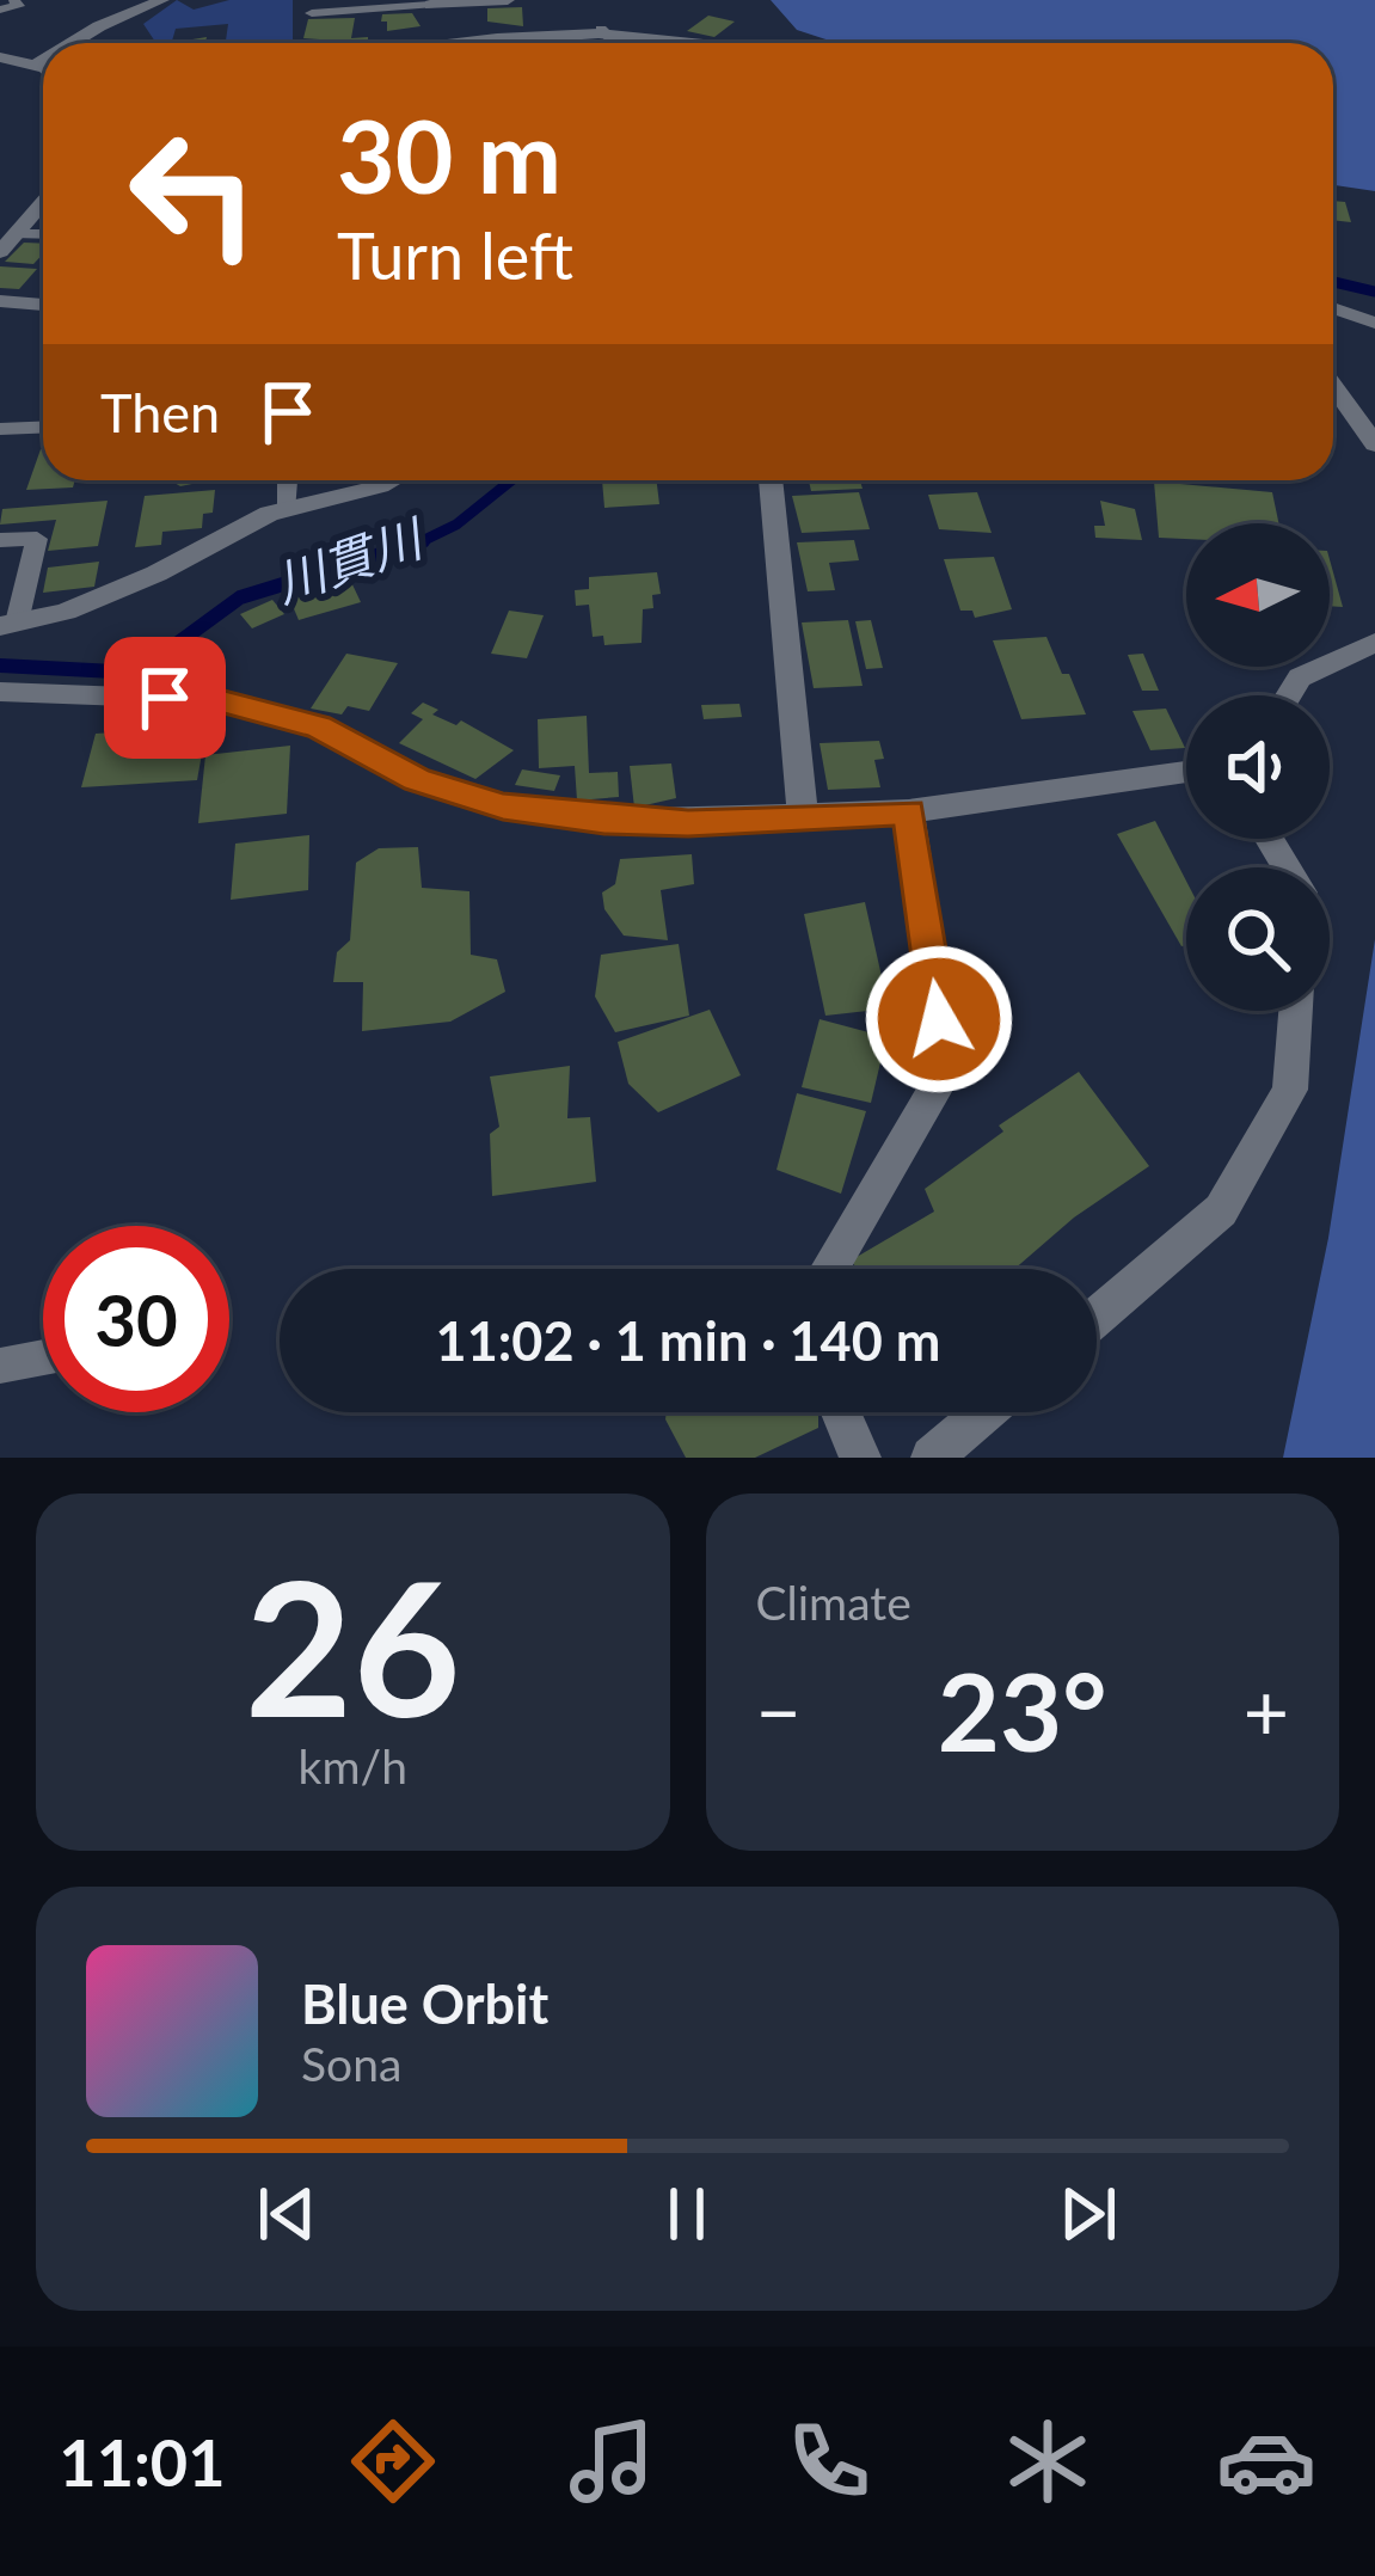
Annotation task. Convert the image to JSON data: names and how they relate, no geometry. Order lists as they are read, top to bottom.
{
  "water": ["川貫川"],
  "north": "left",
  "page": {
    "turn": ["30 m", "Turn left"],
    "then": "Then",
    "limit": "30",
    "trip": "11:02 · 1 min · 140 m",
    "tile": [
      ["26", "km/h"],
      "Climate"
    ],
    "heat": ["−", "23°", "+"],
    "song": ["Blue Orbit", "Sona"],
    "tabs": "11:01"
  }
}
